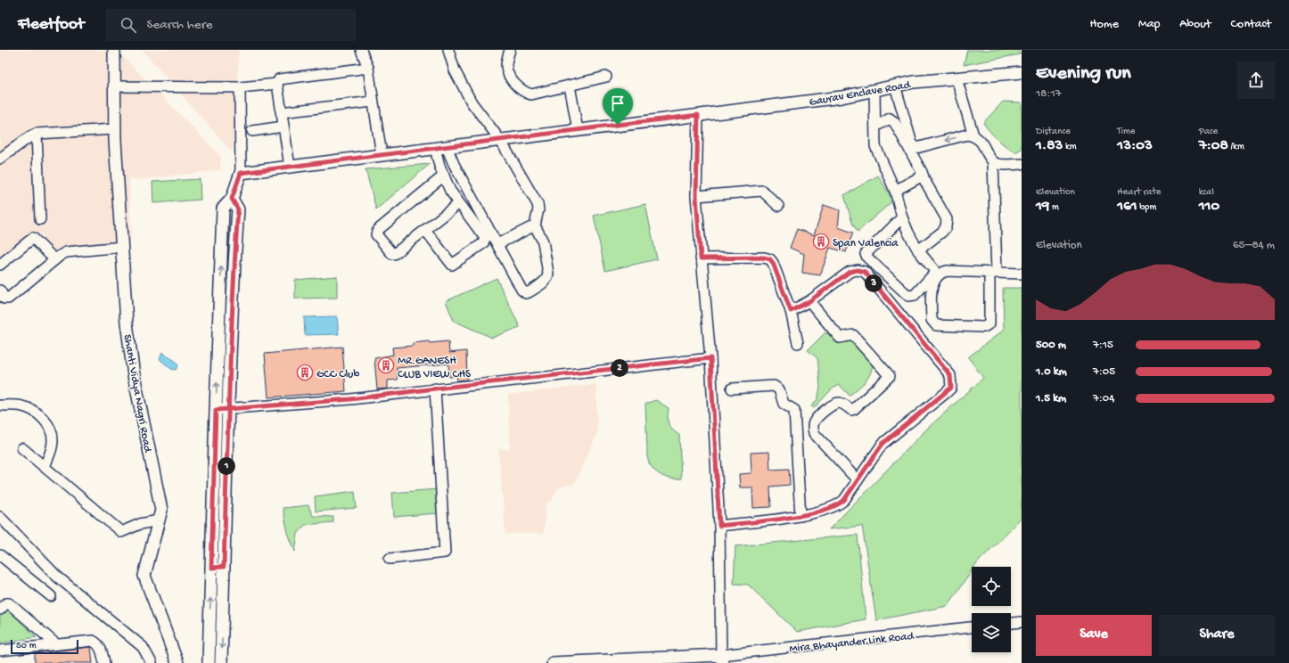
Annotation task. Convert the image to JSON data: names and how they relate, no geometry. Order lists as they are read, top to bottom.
{
  "streets": {
    "street": ["Gaurav Enclave Road", "Shanti Vidya Nagri Road", "Mira Bhayander Link Road"]
  },
  "places": {
    "building": ["Span Valencia", "MR.GANESH CLUB VIEW CHS", "GCC Club"]
  },
  "scale_bar": "50 m",
  "page": {
    "header": "Fleetfoot",
    "search": "Search here",
    "nav": [
      "Home",
      "Map",
      "About",
      "Contact"
    ],
    "heading": ["Evening run", "18:17"],
    "stats": [
      ["Distance", "1.83 km"],
      ["Time", "13:03"],
      ["Pace", "7:08 /km"],
      ["Elevation", "19 m"],
      ["Heart rate", "161 bpm"],
      ["kcal", "110"]
    ],
    "chart": ["Elevation", "65–84 m"],
    "pins": ["3", "2", "1"],
    "list": [
      {
        "name": "500 m",
        "note": "7:15"
      },
      {
        "name": "1.0 km",
        "note": "7:05"
      },
      {
        "name": "1.5 km",
        "note": "7:04"
      }
    ],
    "buttons": ["Save", "Share"],
    "scale": "50 m"
  }
}
